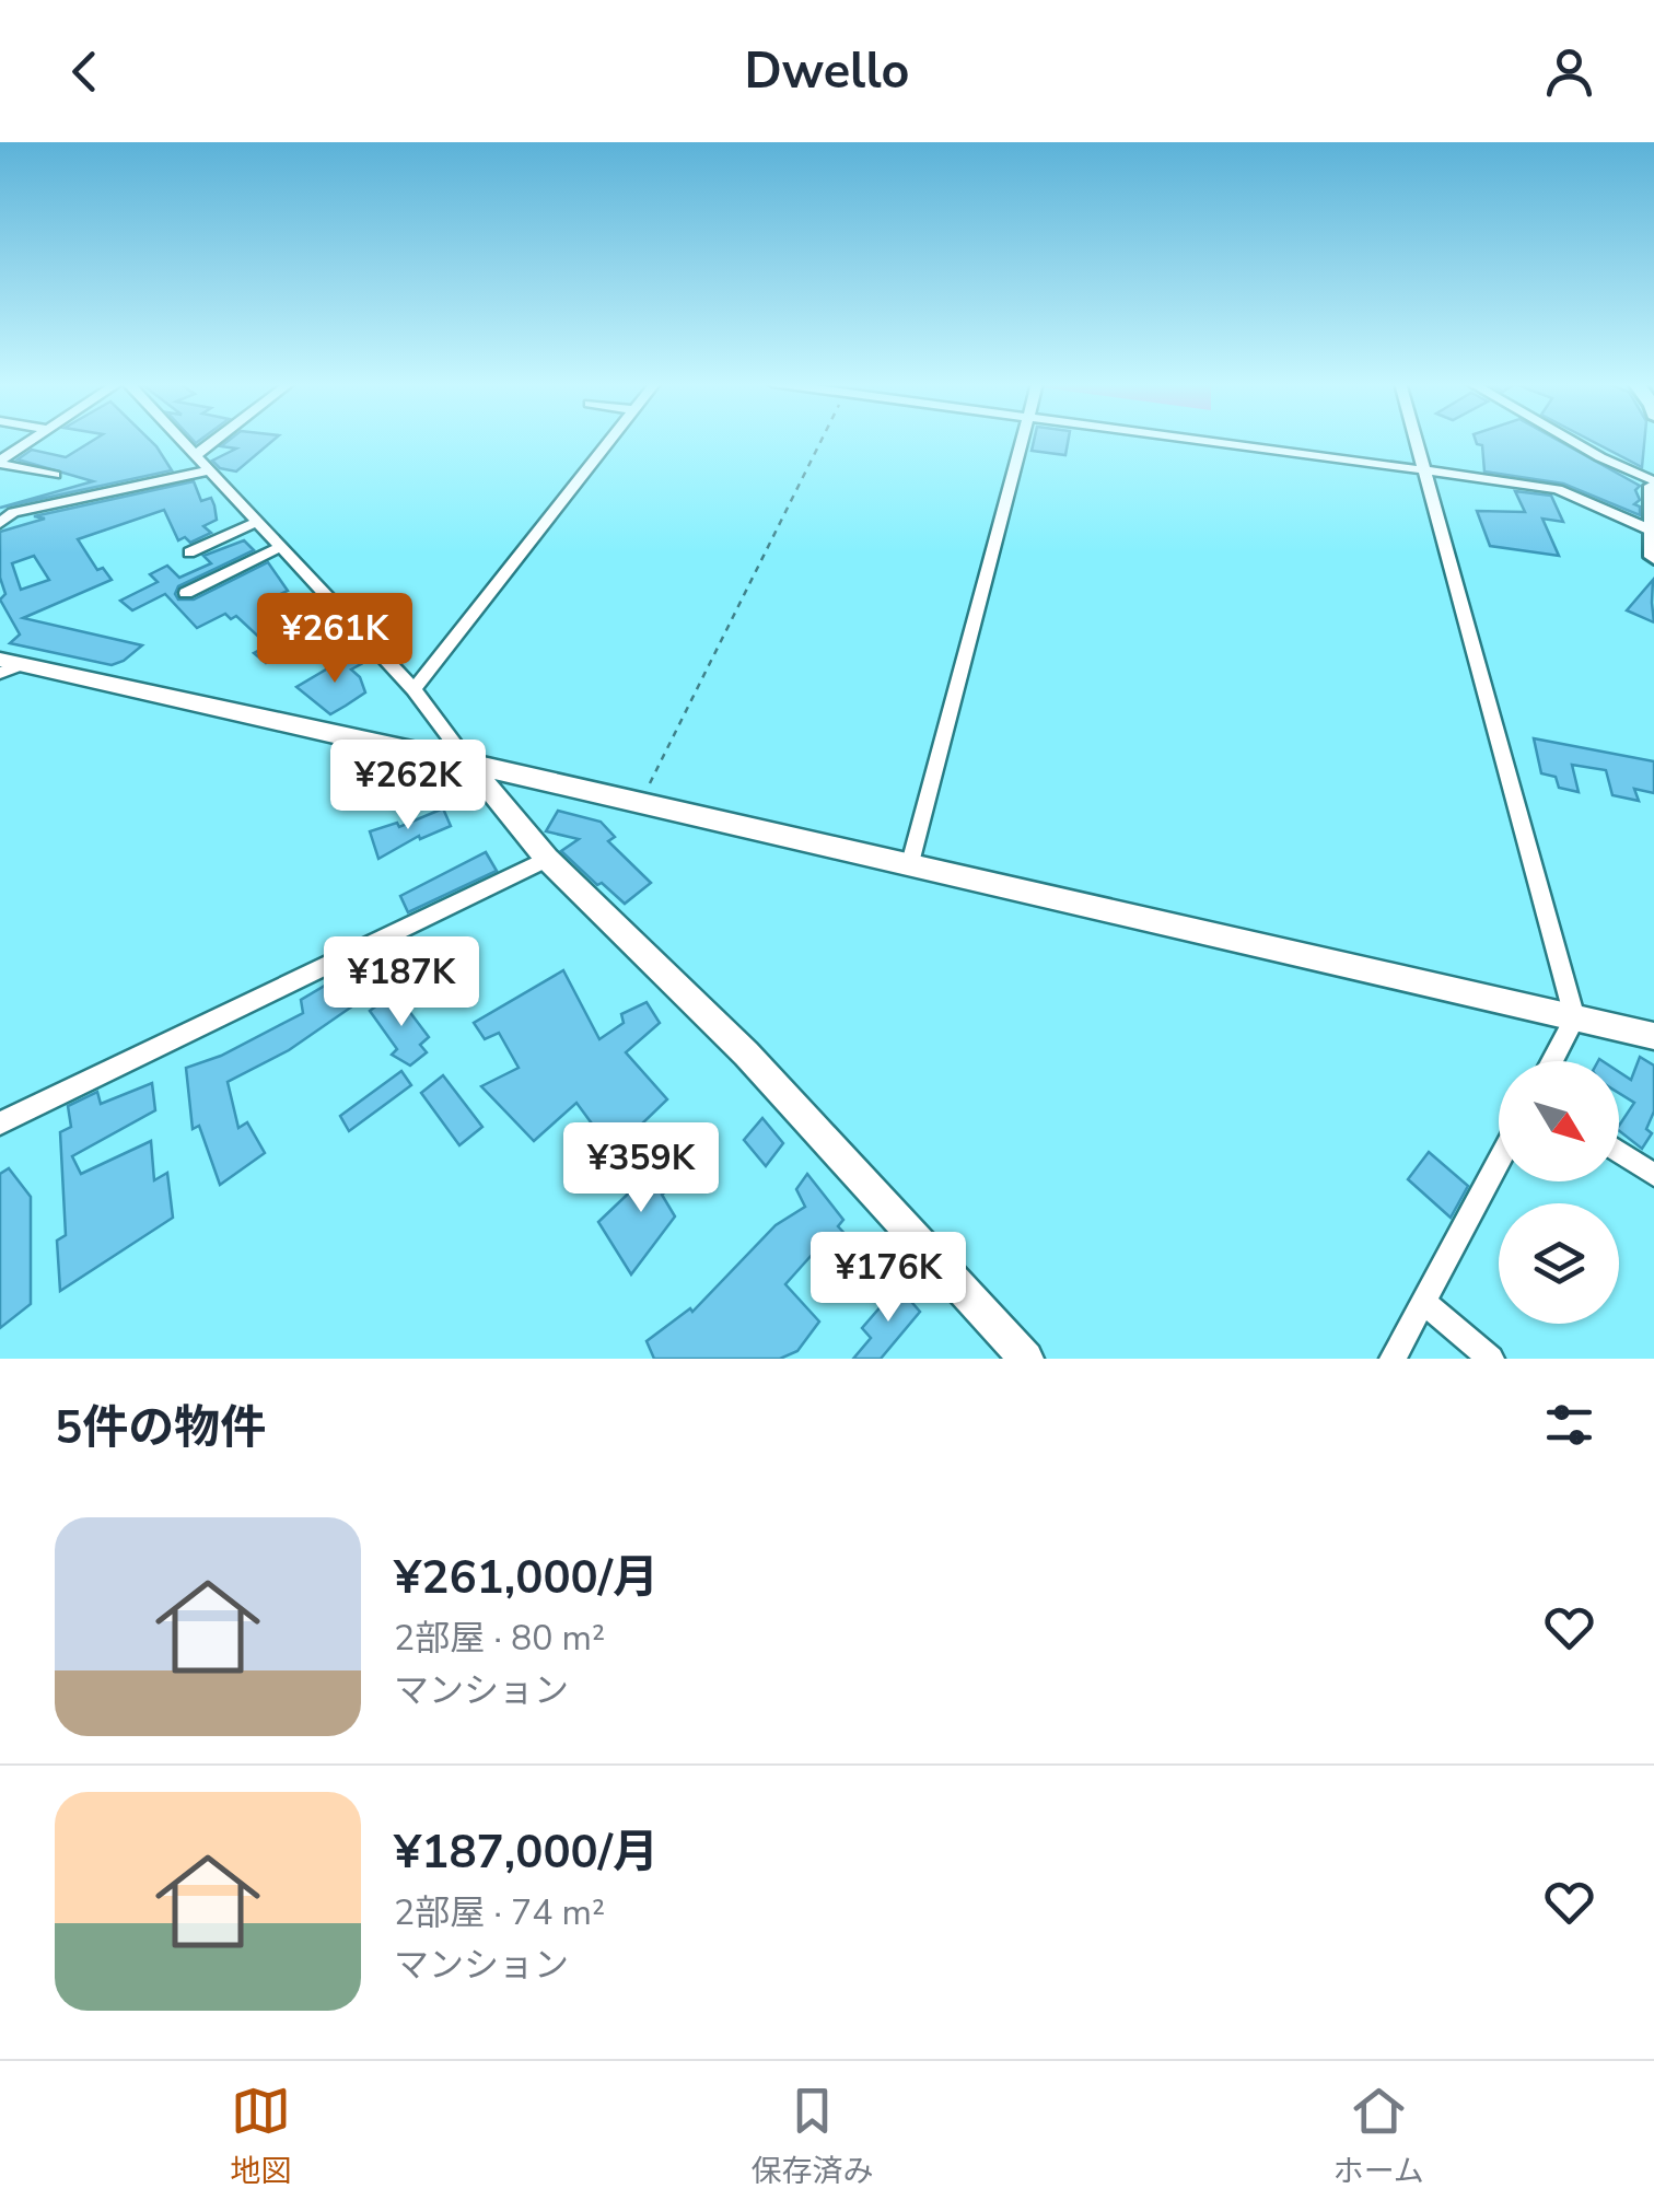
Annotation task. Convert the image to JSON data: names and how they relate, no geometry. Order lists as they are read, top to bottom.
{
  "north": "bottom right",
  "page": {
    "header": "Dwello",
    "price": [
      "¥261K",
      "¥262K",
      "¥187K",
      "¥359K",
      "¥176K"
    ],
    "heading": "5件の物件",
    "list": [
      {
        "name": "¥261,000/月",
        "note": "2部屋 · 80 m² · マンション"
      },
      {
        "name": "¥187,000/月",
        "note": "2部屋 · 74 m² · マンション"
      }
    ],
    "tabs": ["地図", "保存済み", "ホーム"]
  }
}
